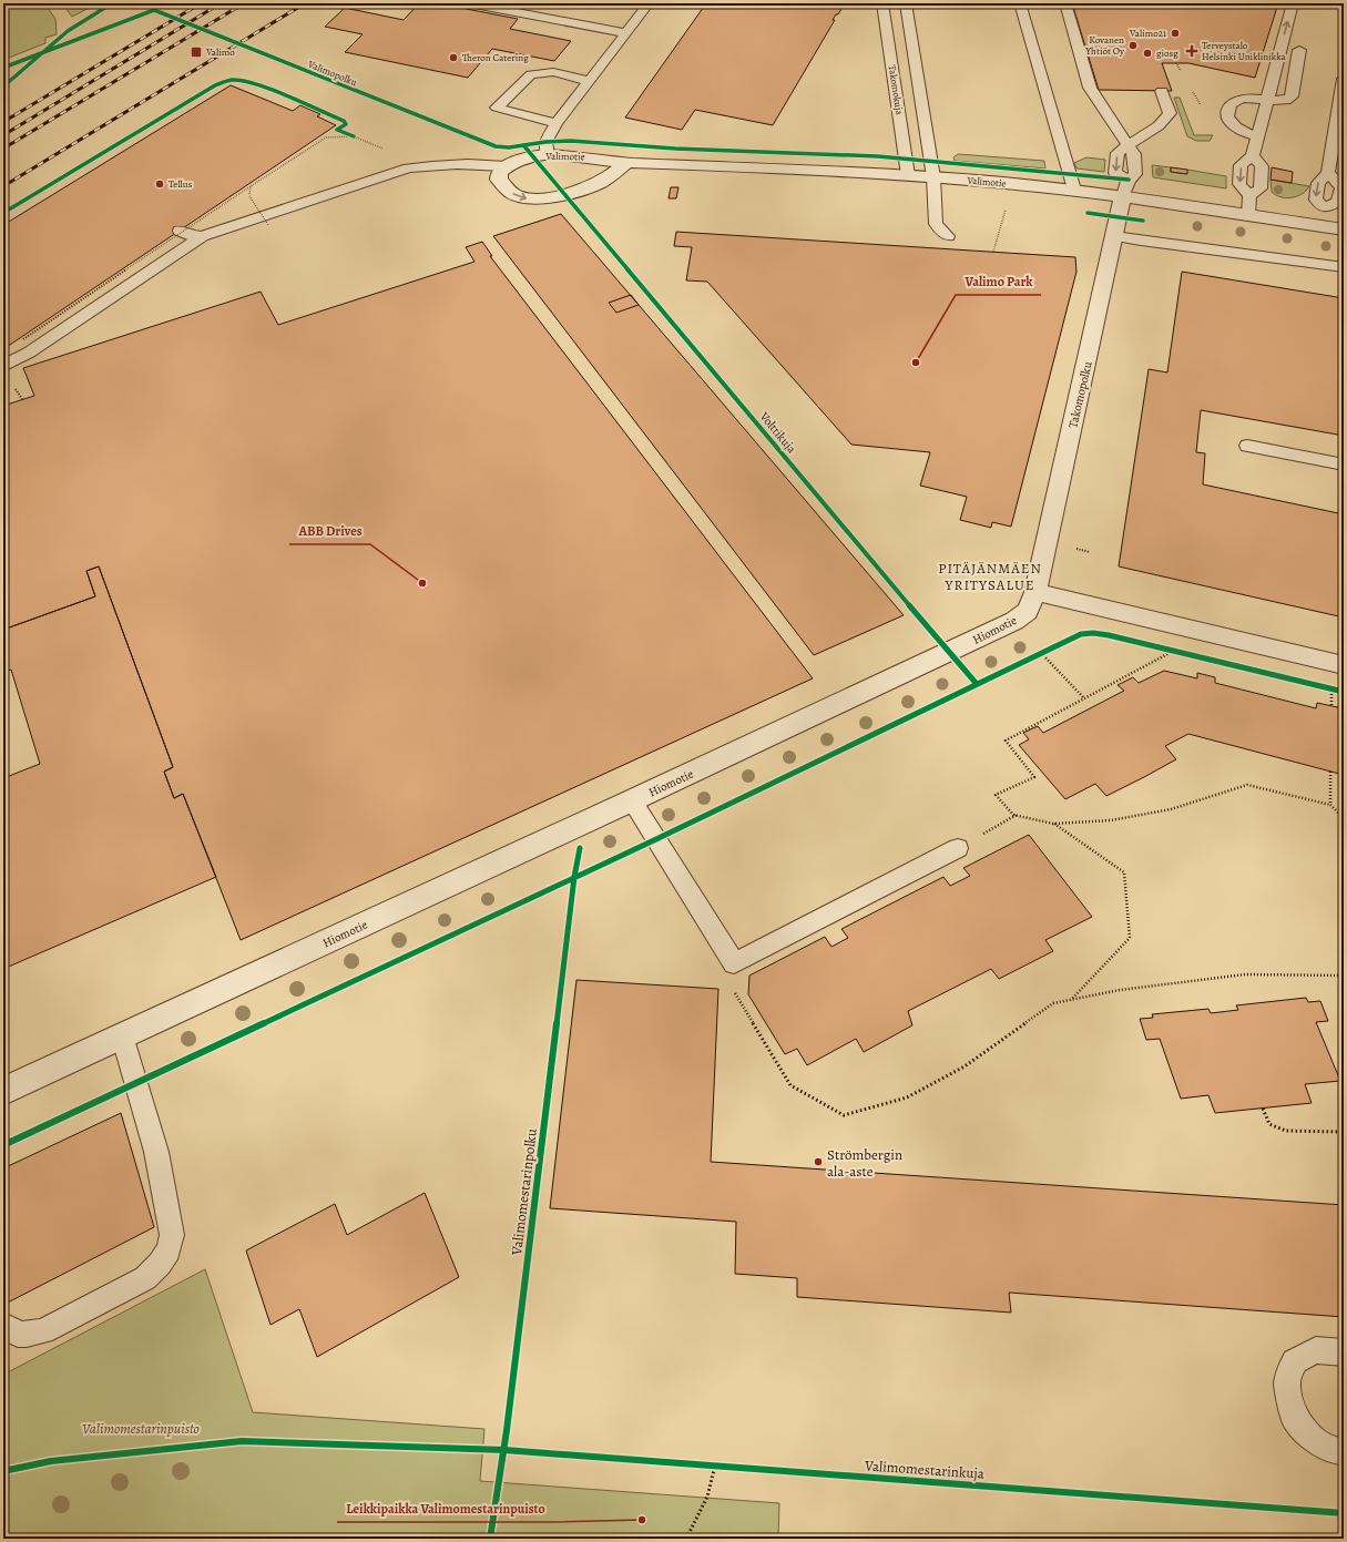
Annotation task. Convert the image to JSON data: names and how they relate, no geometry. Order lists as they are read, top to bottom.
{
  "streets": {
    "street": ["Valimotie", "Takomopolku", "Hiomotie"],
    "lane": ["Takomokuja"],
    "cycle path": [
      "Valimopolku",
      "Volttikuja",
      "Valimomestarinpolku",
      "Valimomestarinkuja"
    ]
  },
  "crossings": [
    ["Takomokuja", "Valimotie"],
    ["Valimotie", "Takomopolku"],
    ["Takomopolku", "Hiomotie"]
  ],
  "districts": ["PITÄJÄNMÄEN YRITYSALUE"],
  "parks": ["Valimomestarinpuisto"],
  "places": {
    "other": [
      "Valimo21",
      "Kovanen Yhtiöt Oy",
      "giosg",
      "Theron Catering",
      "Tellus",
      "Valimo Park",
      "ABB Drives",
      "Strömbergin ala-aste",
      "Leikkipaikka Valimomestarinpuisto"
    ],
    "health": ["Terveystalo Helsinki Uniklinikka"],
    "transit": ["Valimo"]
  }
}
